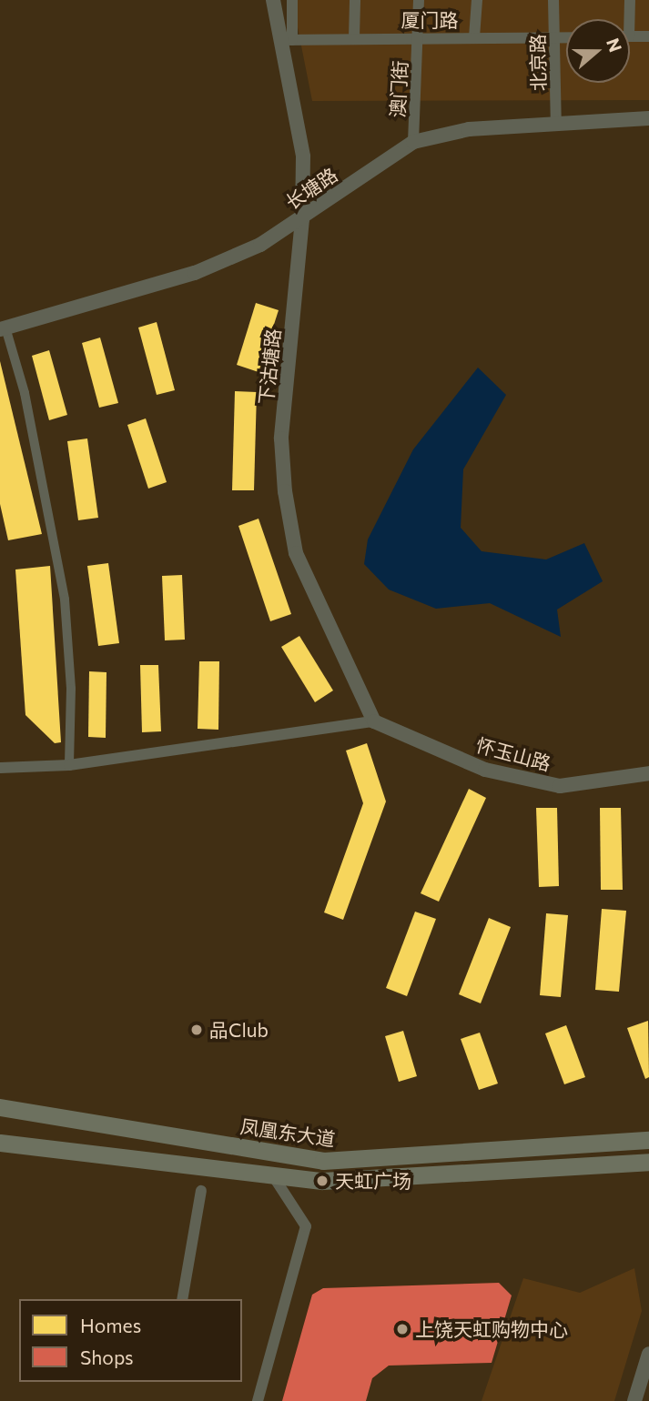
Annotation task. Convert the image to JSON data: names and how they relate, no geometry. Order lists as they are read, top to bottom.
{
  "streets": {
    "main road": ["凤凰东大道"],
    "street": [
      "厦门路",
      "北京路",
      "澳门街",
      "长塘路",
      "下沽塘路",
      "怀玉山路"
    ]
  },
  "crossings": [
    ["厦门路", "北京路"],
    ["厦门路", "澳门街"],
    ["厦门路", "下沽塘路"],
    ["北京路", "长塘路"],
    ["澳门街", "长塘路"],
    ["长塘路", "下沽塘路"],
    ["下沽塘路", "怀玉山路"]
  ],
  "places": ["品Club", "天虹广场", "上饶天虹购物中心"],
  "legend": ["Homes", "Shops"],
  "north": "right"
}
